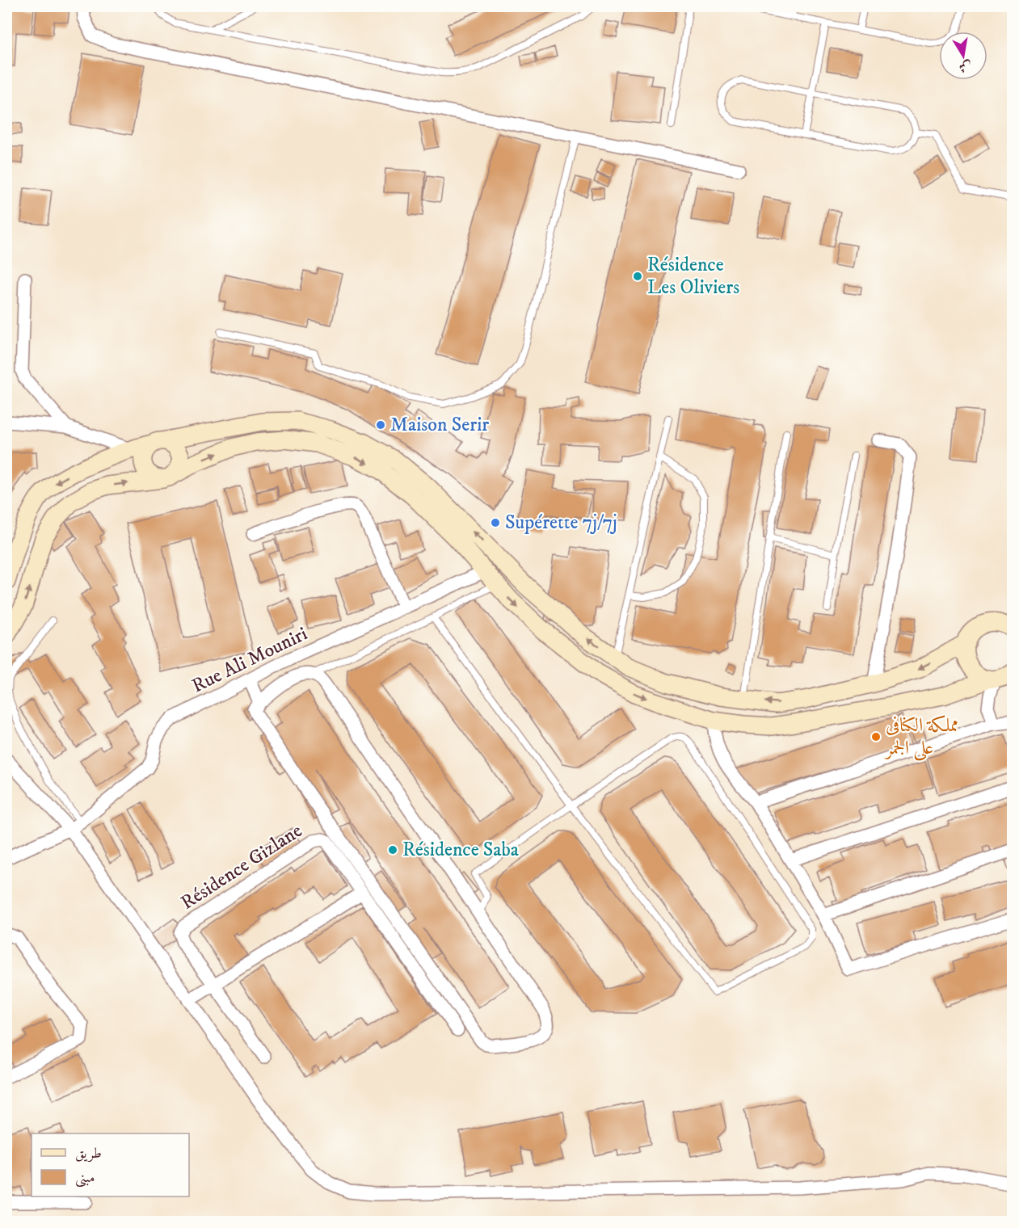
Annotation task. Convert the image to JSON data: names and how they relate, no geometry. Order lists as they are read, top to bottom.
{
  "streets": {
    "street": ["Rue Ali Mouniri", "Résidence Gizlane"]
  },
  "places": [
    "Résidence Les Oliviers",
    "Maison Serir",
    "Supérette 7j/7j",
    "مملكة الكنافى على الجمر",
    "Résidence Saba"
  ],
  "legend": ["طريق", "مبنى"],
  "north": "bottom"
}
